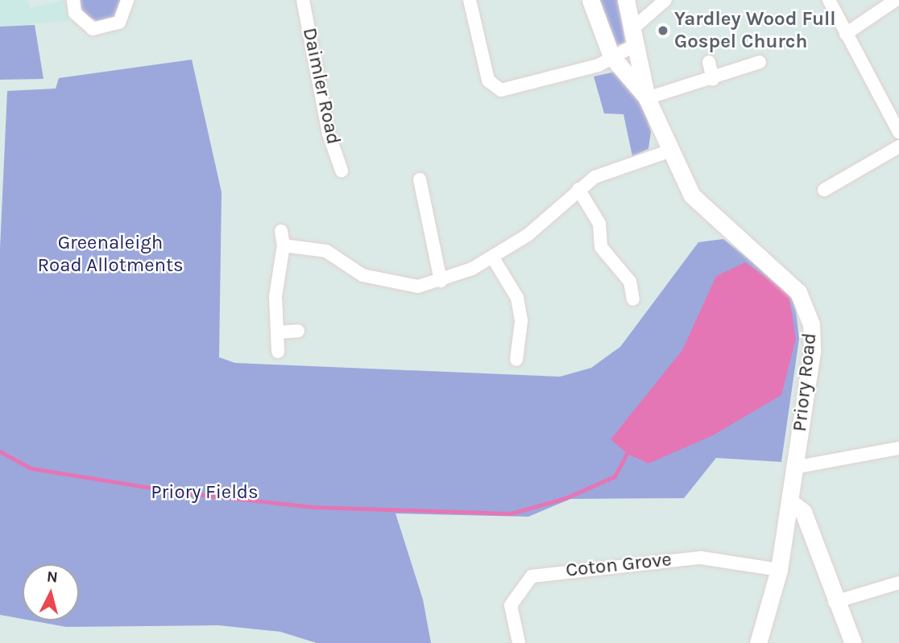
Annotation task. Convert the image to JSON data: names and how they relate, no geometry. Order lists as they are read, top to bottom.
{
  "streets": {
    "street": ["Daimler Road", "Priory Road", "Coton Grove"]
  },
  "crossings": [
    ["Priory Road", "Coton Grove"]
  ],
  "parks": ["Greenaleigh Road Allotments", "Priory Fields"],
  "places": ["Yardley Wood Full Gospel Church"],
  "north": "top"
}
